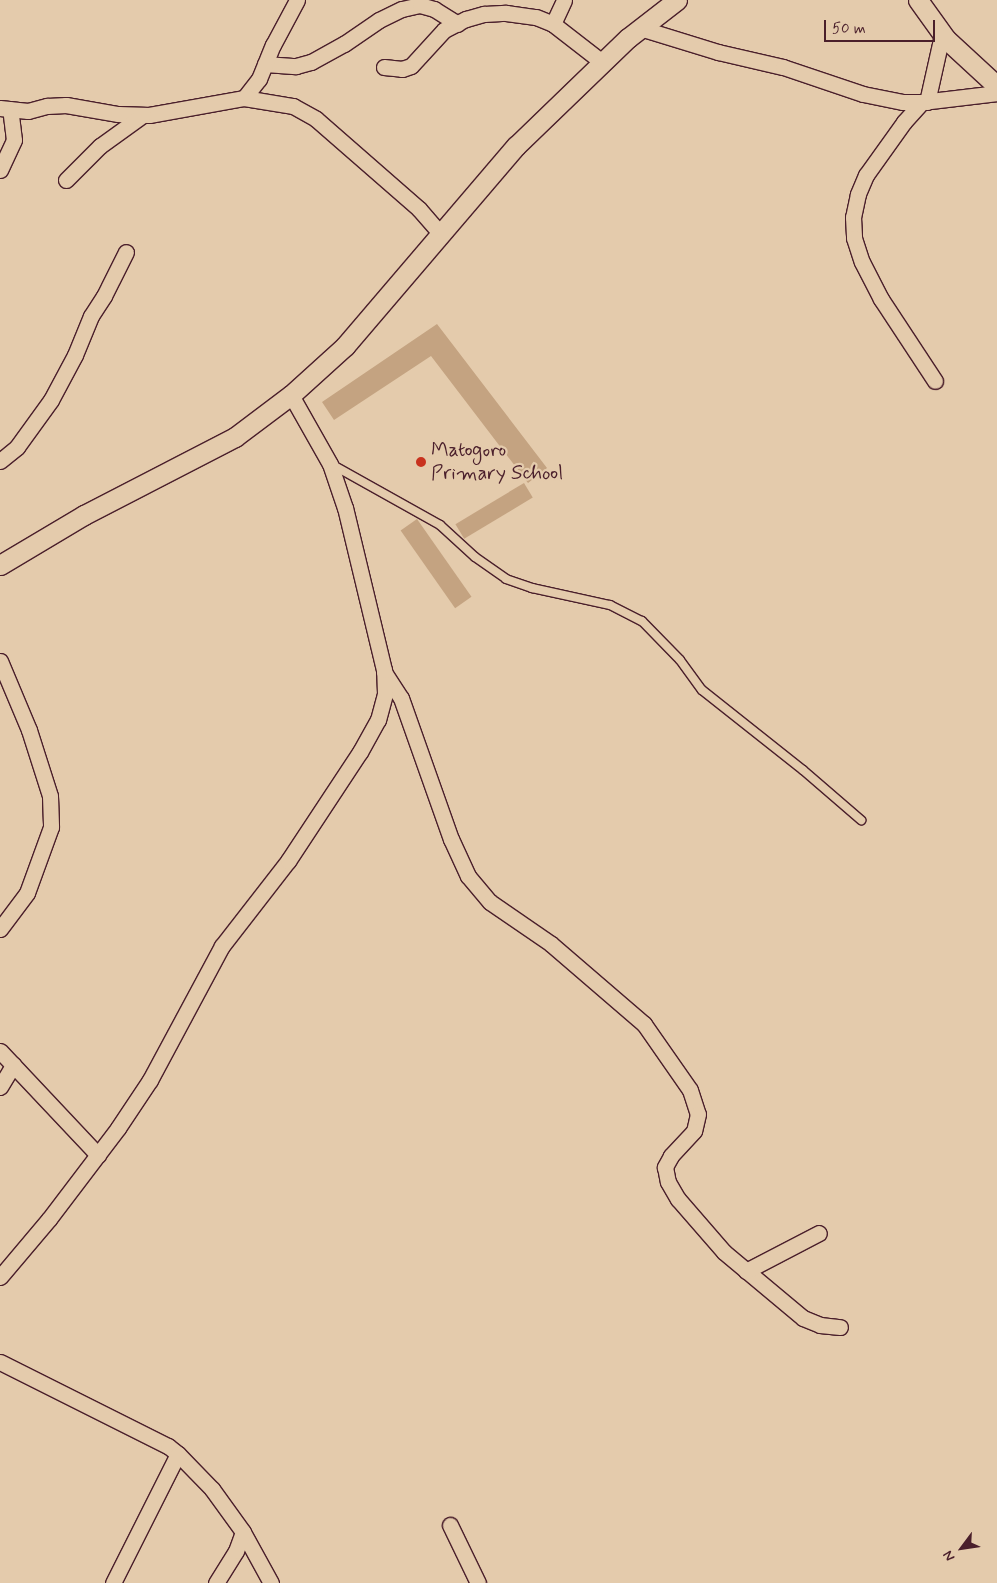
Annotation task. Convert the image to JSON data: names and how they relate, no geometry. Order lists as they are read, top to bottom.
{
  "places": ["Matogoro Primary School"],
  "scale_bar": "50 m",
  "north": "bottom left"
}
